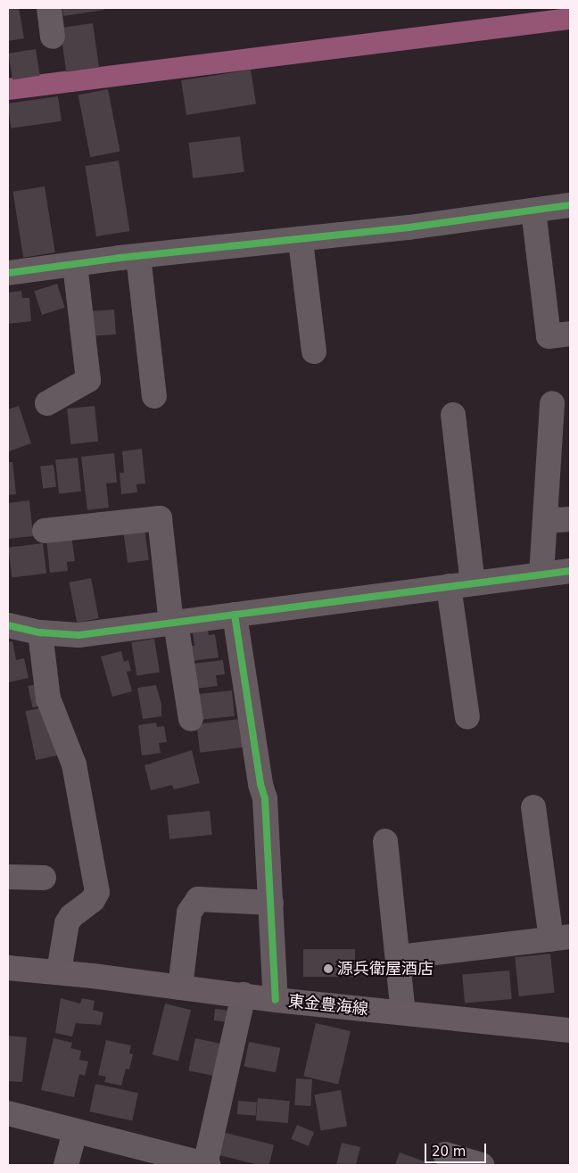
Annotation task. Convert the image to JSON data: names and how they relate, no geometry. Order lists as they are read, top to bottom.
{
  "streets": {
    "main road": ["東金豊海線"]
  },
  "places": ["源兵衛屋酒店"],
  "scale_bar": "20 m"
}
